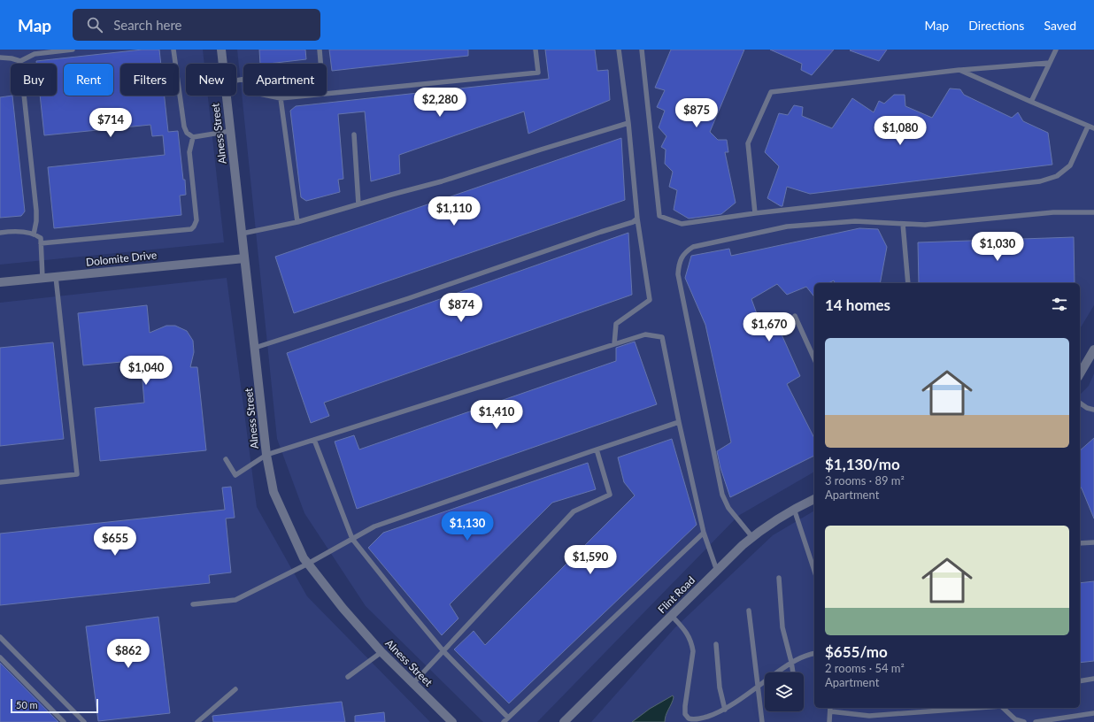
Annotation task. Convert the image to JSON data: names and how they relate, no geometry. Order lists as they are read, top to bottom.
{
  "streets": {
    "street": ["Alness Street", "Dolomite Drive", "Flint Road"]
  },
  "crossings": [
    ["Alness Street", "Dolomite Drive"]
  ],
  "scale_bar": "50 m",
  "page": {
    "header": "Map",
    "search": "Search here",
    "nav": ["Map", "Directions", "Saved"],
    "chip": [
      "Buy",
      "Rent",
      "Filters",
      "New",
      "Apartment"
    ],
    "price": [
      "$2,280",
      "$875",
      "$714",
      "$1,080",
      "$1,110",
      "$1,030",
      "$874",
      "$1,670",
      "$1,040",
      "$1,410",
      "$1,130",
      "$655",
      "$1,590",
      "$862"
    ],
    "heading": "14 homes",
    "list": [
      {
        "name": "$1,130/mo",
        "note": "3 rooms · 89 m² · Apartment"
      },
      {
        "name": "$655/mo",
        "note": "2 rooms · 54 m² · Apartment"
      }
    ],
    "scale": "50 m"
  }
}
